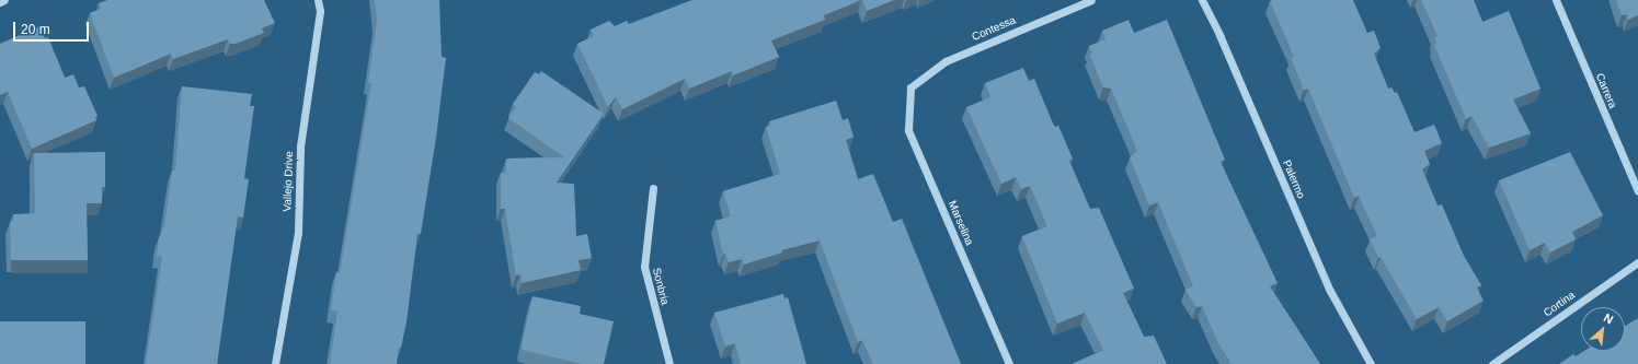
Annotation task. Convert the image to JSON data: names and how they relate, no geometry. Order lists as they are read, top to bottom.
{
  "streets": {
    "street": [
      "Contessa",
      "Carrera",
      "Palermo",
      "Vallejo Drive",
      "Marselina",
      "Sonbria",
      "Cortina"
    ]
  },
  "crossings": [
    ["Contessa", "Marselina"]
  ],
  "scale_bar": "20 m",
  "north": "top right"
}
